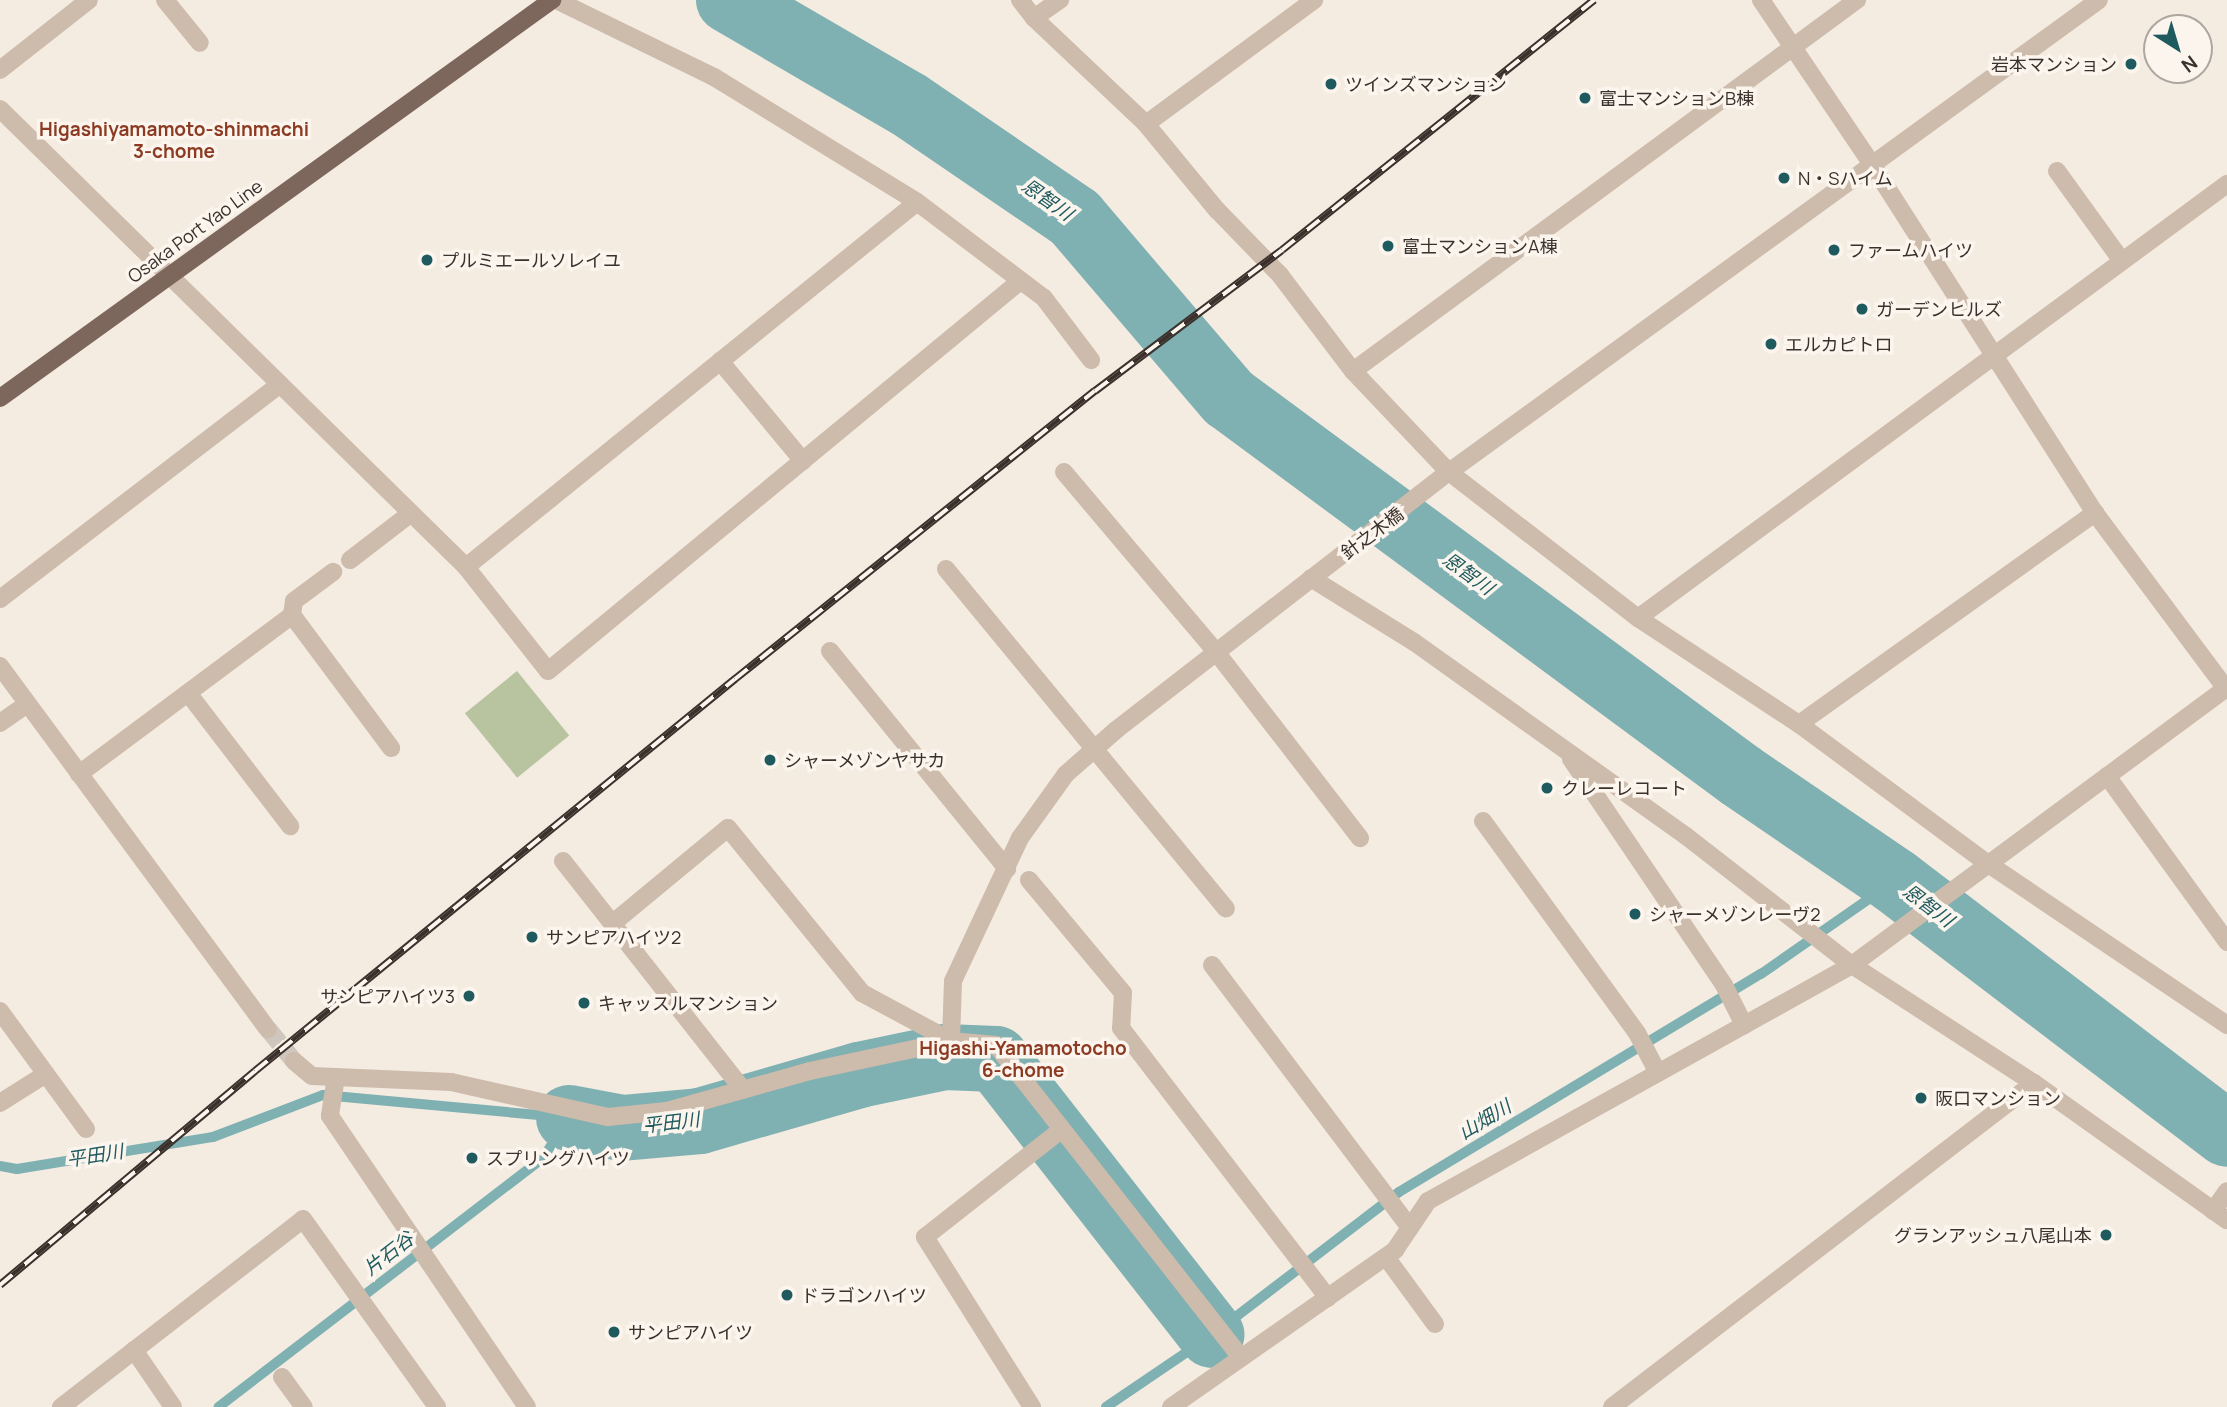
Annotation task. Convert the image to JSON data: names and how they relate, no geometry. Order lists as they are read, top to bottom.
{
  "streets": {
    "main road": ["Osaka Port Yao Line"],
    "street": ["針之木橋"]
  },
  "districts": ["Higashiyamamoto-shinmachi 3-chome", "Higashi-Yamamotocho 6-chome"],
  "water": [
    "恩智川",
    "山畑川",
    "平田川",
    "片石谷"
  ],
  "places": [
    "岩本マンション",
    "ツインズマンション",
    "富士マンションB棟",
    "N・Sハイム",
    "富士マンションA棟",
    "ファームハイツ",
    "プルミエールソレイユ",
    "ガーデンヒルズ",
    "エルカピトロ",
    "シャーメゾンヤサカ",
    "クレーレコート",
    "シャーメゾンレーヴ2",
    "サンピアハイツ2",
    "サンピアハイツ3",
    "キャッスルマンション",
    "阪口マンション",
    "スプリングハイツ",
    "グランアッシュ八尾山本",
    "ドラゴンハイツ",
    "サンピアハイツ"
  ],
  "north": "bottom right"
}
